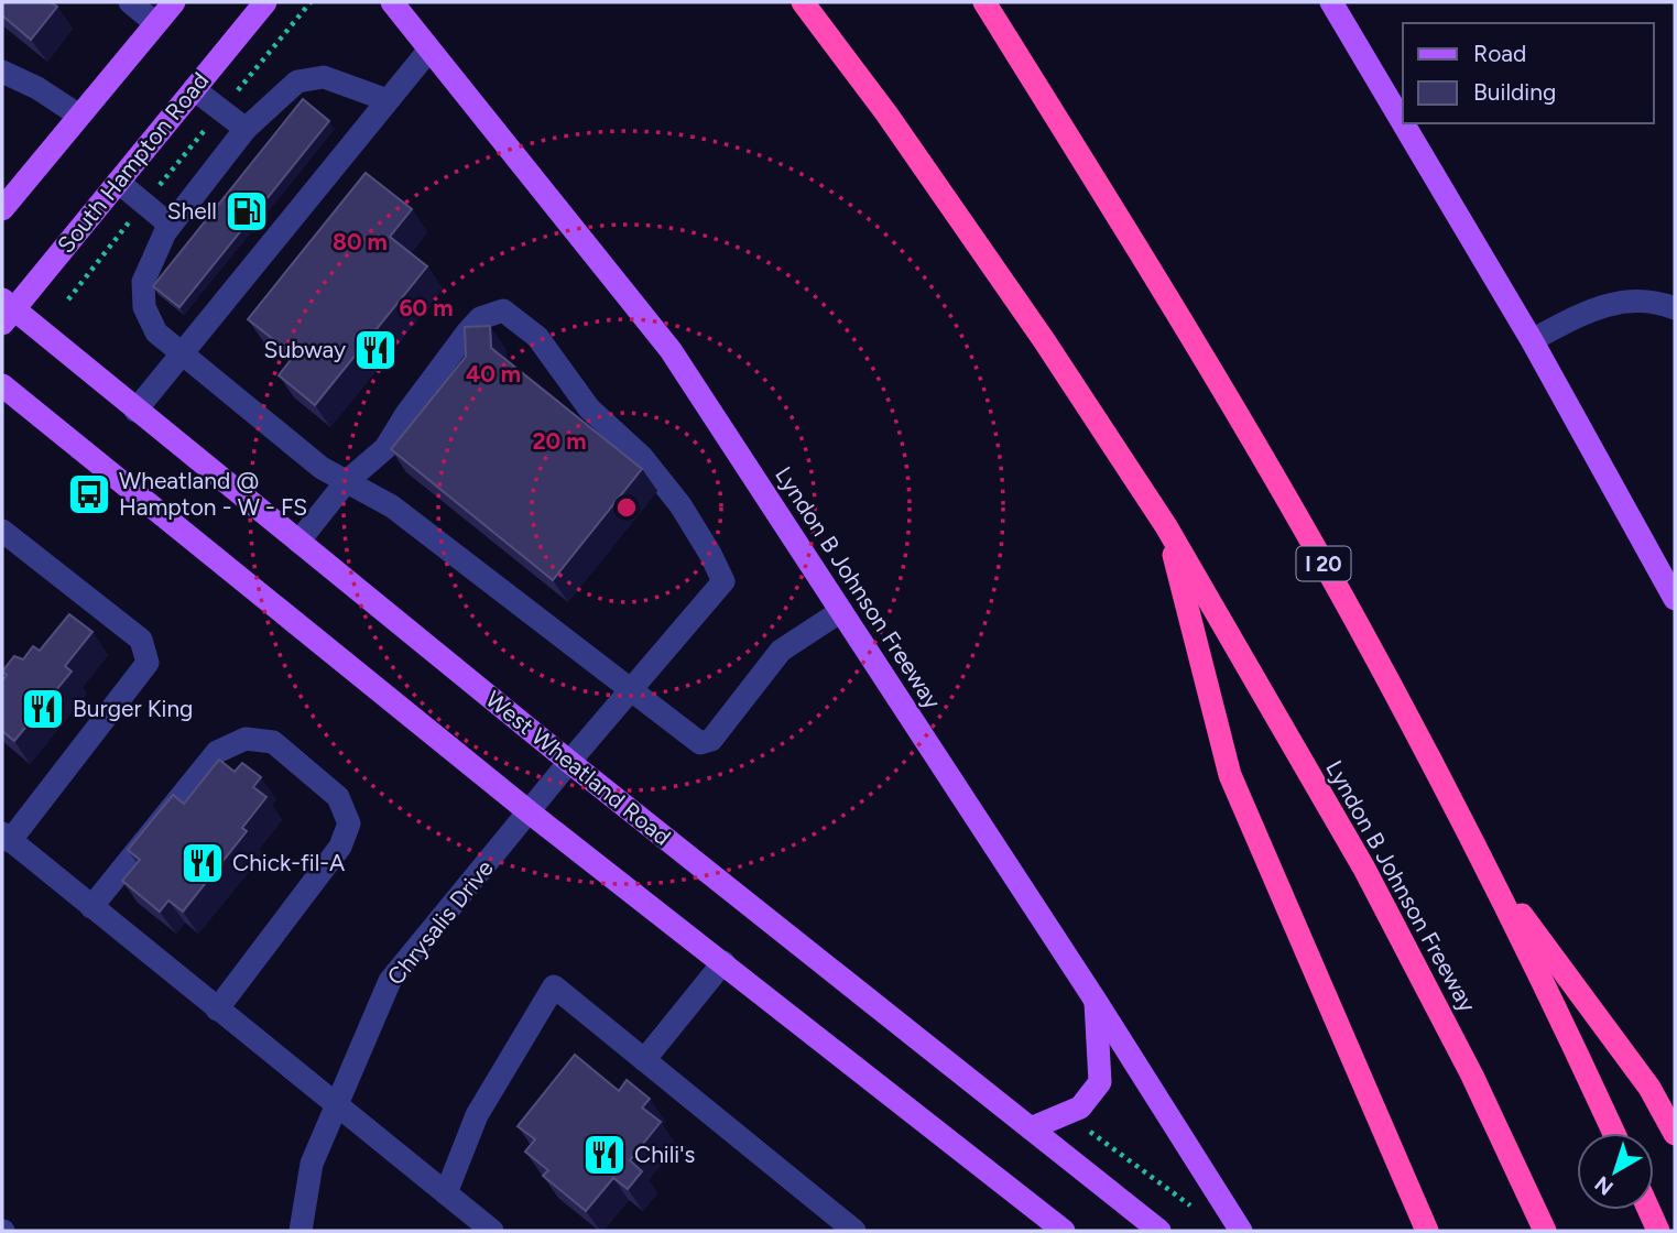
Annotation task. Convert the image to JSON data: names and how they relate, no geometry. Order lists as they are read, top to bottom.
{
  "streets": {
    "highway": ["I 20", "Lyndon B Johnson Freeway"],
    "main road": ["South Hampton Road", "West Wheatland Road"],
    "street": ["Chrysalis Drive"]
  },
  "crossings": [
    ["South Hampton Road", "West Wheatland Road"],
    ["West Wheatland Road", "Chrysalis Drive"]
  ],
  "places": {
    "fuel station": ["Shell"],
    "restaurant": [
      "Subway",
      "Burger King",
      "Chick-fil-A",
      "Chili's"
    ],
    "bus stop": ["Wheatland @ Hampton - W - FS"]
  },
  "legend": ["Road", "Building"],
  "north": "bottom left",
  "rings": [
    "80 m",
    "60 m",
    "40 m",
    "20 m"
  ]
}
